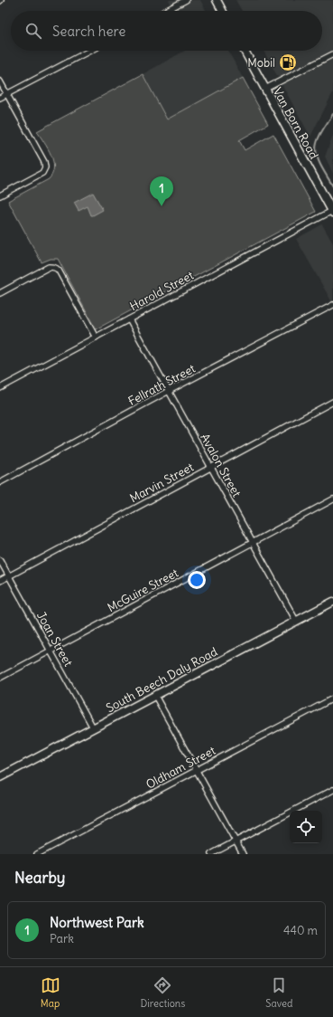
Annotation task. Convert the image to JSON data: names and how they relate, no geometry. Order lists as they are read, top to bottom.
{
  "streets": {
    "street": [
      "Van Born Road",
      "Harold Street",
      "Fellrath Street",
      "Avalon Street",
      "Marvin Street",
      "McGuire Street",
      "Joan Street",
      "South Beech Daly Road",
      "Oldham Street"
    ]
  },
  "crossings": [
    ["Van Born Road", "Harold Street"],
    ["Harold Street", "Avalon Street"],
    ["Fellrath Street", "Avalon Street"],
    ["Avalon Street", "Marvin Street"],
    ["Avalon Street", "McGuire Street"],
    ["Avalon Street", "South Beech Daly Road"],
    ["Marvin Street", "Joan Street"],
    ["McGuire Street", "Joan Street"],
    ["Joan Street", "South Beech Daly Road"]
  ],
  "places": {
    "fuel station": ["Mobil"]
  },
  "page": {
    "search": "Search here",
    "pins": "1",
    "heading": "Nearby",
    "list": [
      {
        "mark": "1",
        "name": "Northwest Park",
        "note": "Park",
        "value": "440 m"
      }
    ],
    "nav": ["Map", "Directions", "Saved"]
  }
}
